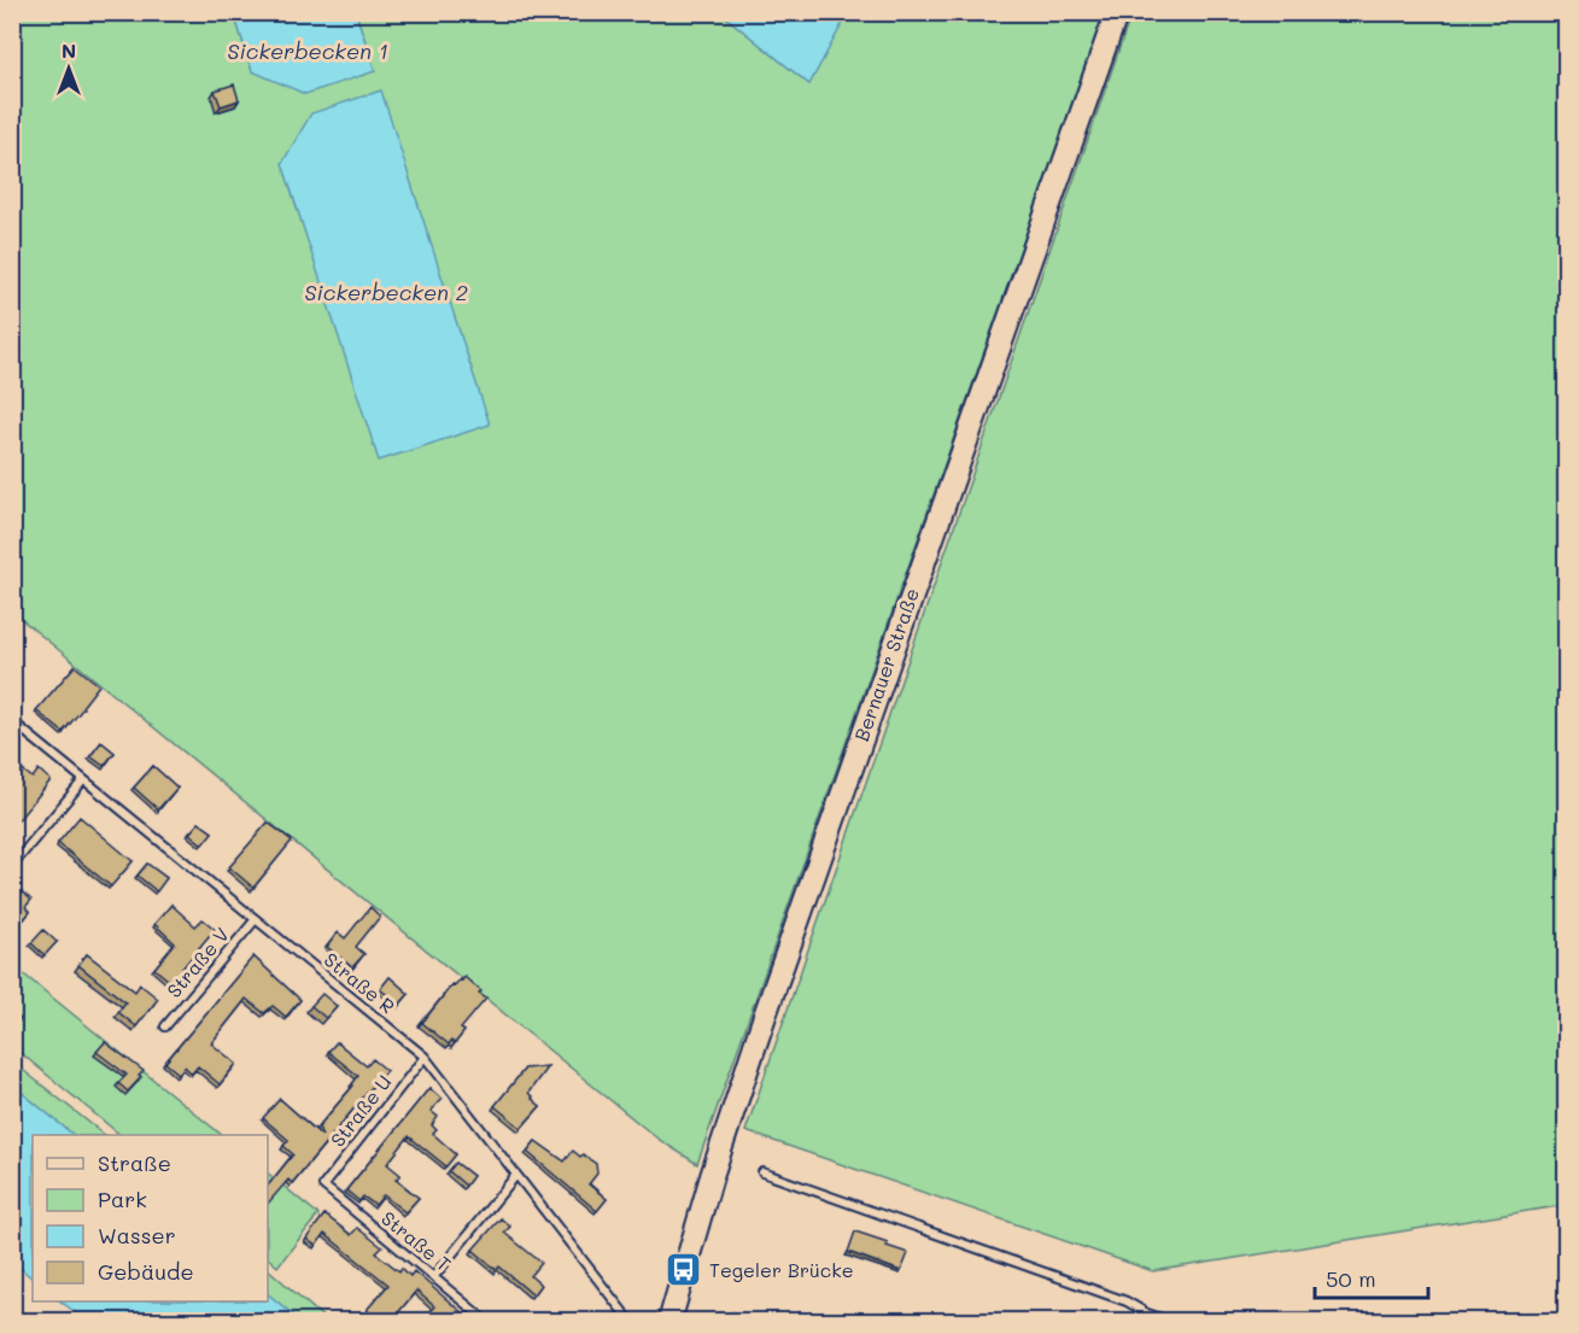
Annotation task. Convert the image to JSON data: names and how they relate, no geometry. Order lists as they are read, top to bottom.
{
  "streets": {
    "main road": ["Bernauer Straße"],
    "lane": [
      "Straße V",
      "Straße R",
      "Straße U",
      "Straße T"
    ]
  },
  "crossings": [
    ["Straße V", "Straße R"],
    ["Straße R", "Straße U"],
    ["Straße U", "Straße T"]
  ],
  "water": ["Sickerbecken 1", "Sickerbecken 2"],
  "places": {
    "bus stop": ["Tegeler Brücke"]
  },
  "legend": [
    "Straße",
    "Park",
    "Wasser",
    "Gebäude"
  ],
  "scale_bar": "50 m",
  "north": "top"
}
